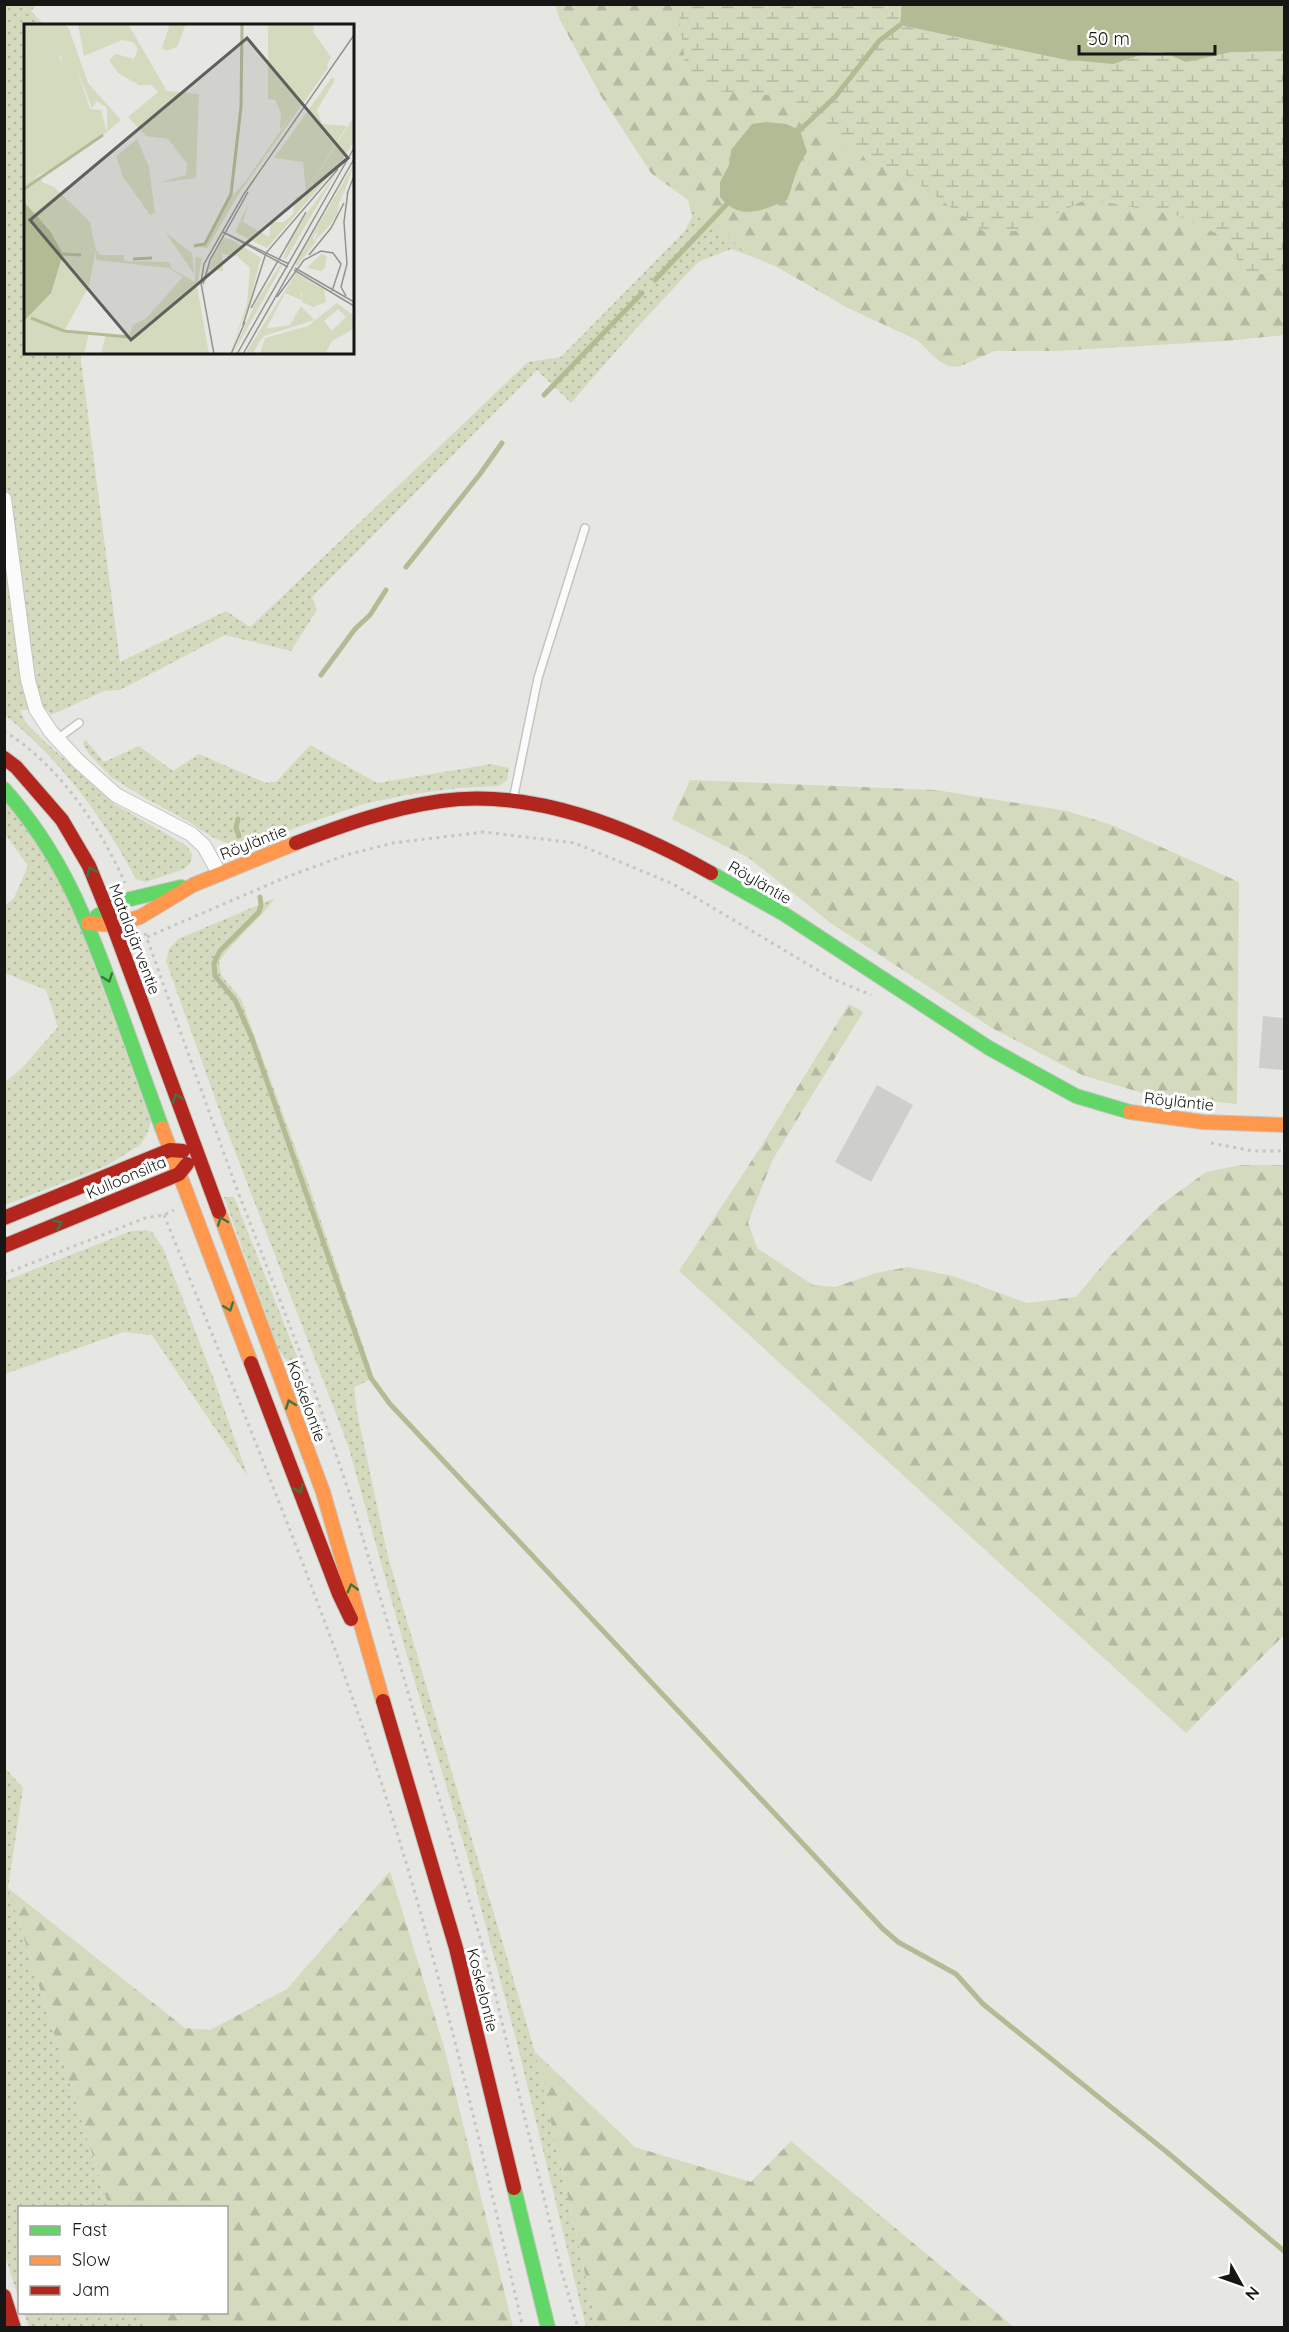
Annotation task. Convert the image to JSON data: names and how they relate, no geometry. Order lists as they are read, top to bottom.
{
  "streets": {
    "main road": [
      "Röyläntie",
      "Matalajärventie",
      "Kulloonsilta",
      "Koskelontie"
    ]
  },
  "crossings": [
    ["Röyläntie", "Matalajärventie"],
    ["Matalajärventie", "Kulloonsilta"],
    ["Matalajärventie", "Koskelontie"],
    ["Kulloonsilta", "Koskelontie"]
  ],
  "legend": ["Fast", "Slow", "Jam"],
  "scale_bar": "50 m",
  "north": "bottom right"
}
